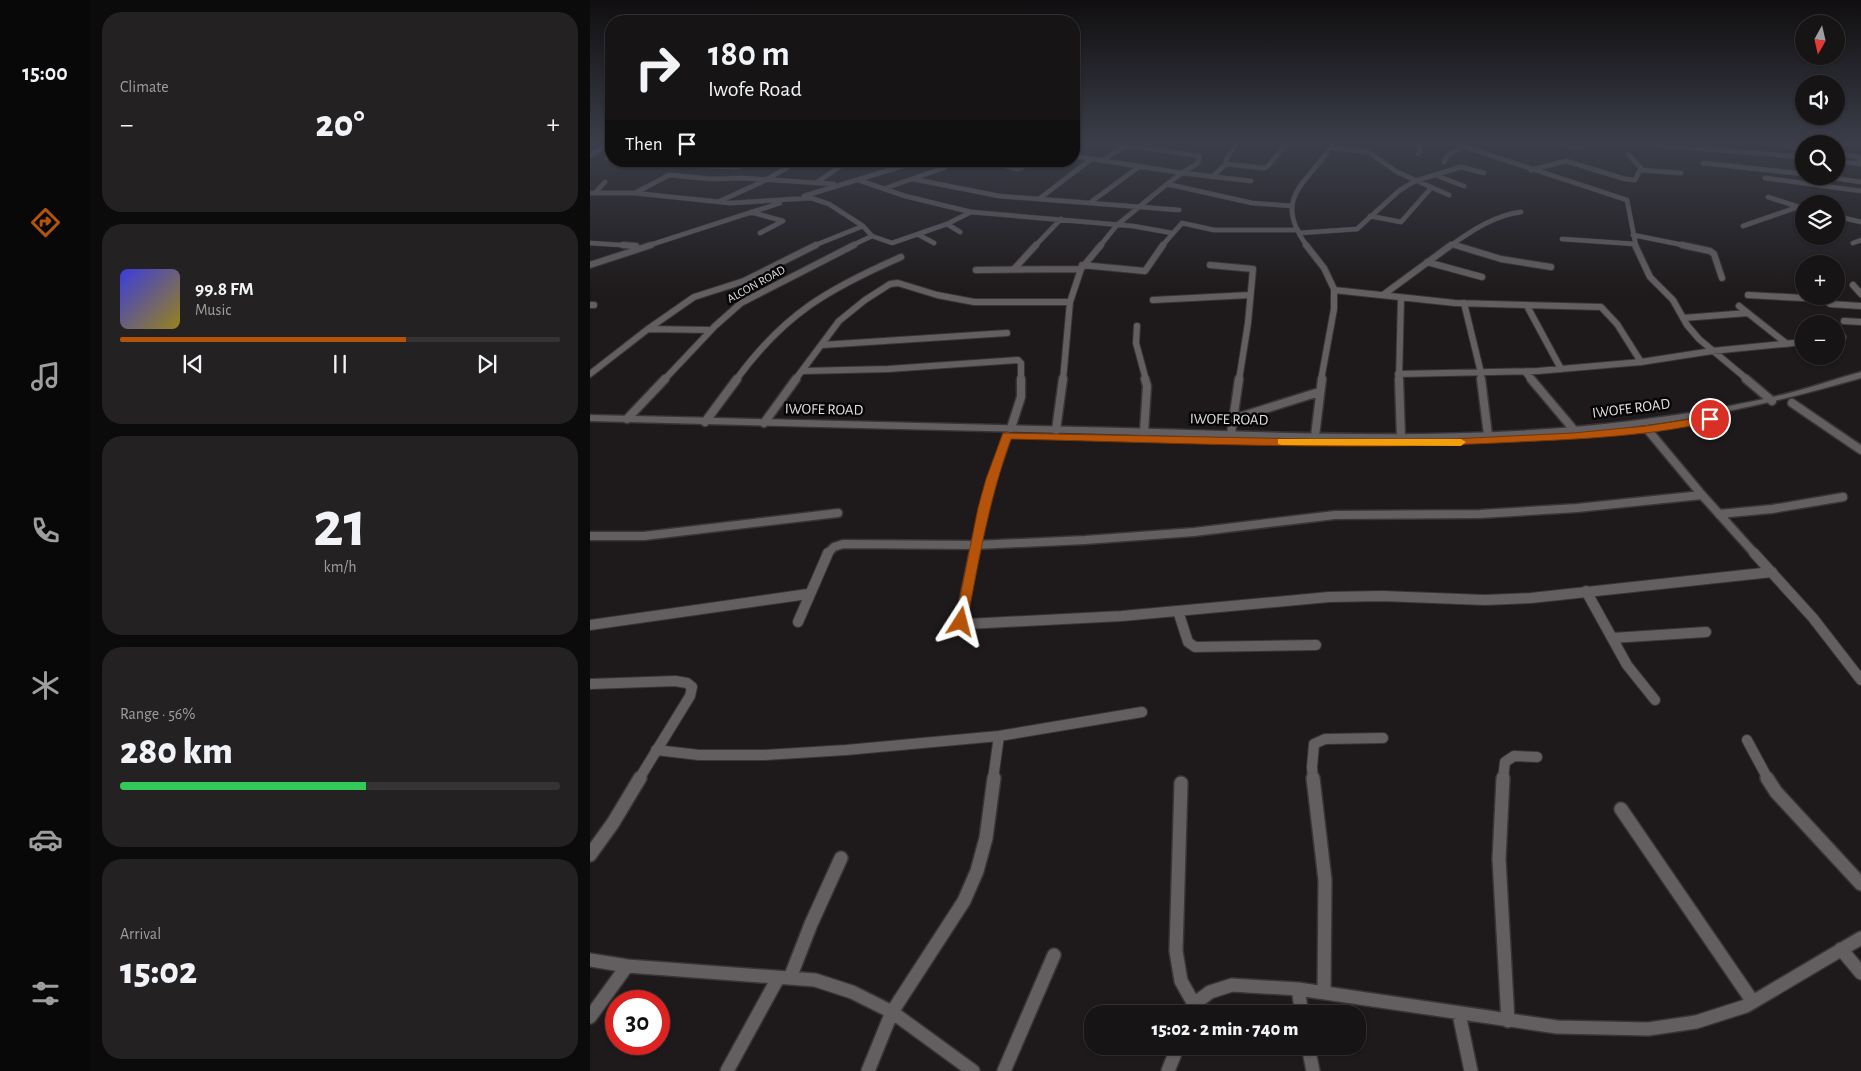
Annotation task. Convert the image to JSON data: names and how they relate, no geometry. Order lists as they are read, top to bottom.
{
  "streets": {
    "street": ["ALCON ROAD", "IWOFE ROAD"]
  },
  "crossings": [
    ["ALCON ROAD", "IWOFE ROAD"]
  ],
  "north": "bottom",
  "page": {
    "tabs": "15:00",
    "tile": [
      "Climate",
      ["21", "km/h"],
      ["Range · 56%", "280 km"],
      ["Arrival", "15:02"]
    ],
    "map_buttons": ["+", "−"],
    "turn": ["180 m", "Iwofe Road"],
    "heat": ["−", "20°", "+"],
    "then": "Then",
    "song": ["99.8 FM", "Music"],
    "limit": "30",
    "trip": "15:02 · 2 min · 740 m"
  }
}
